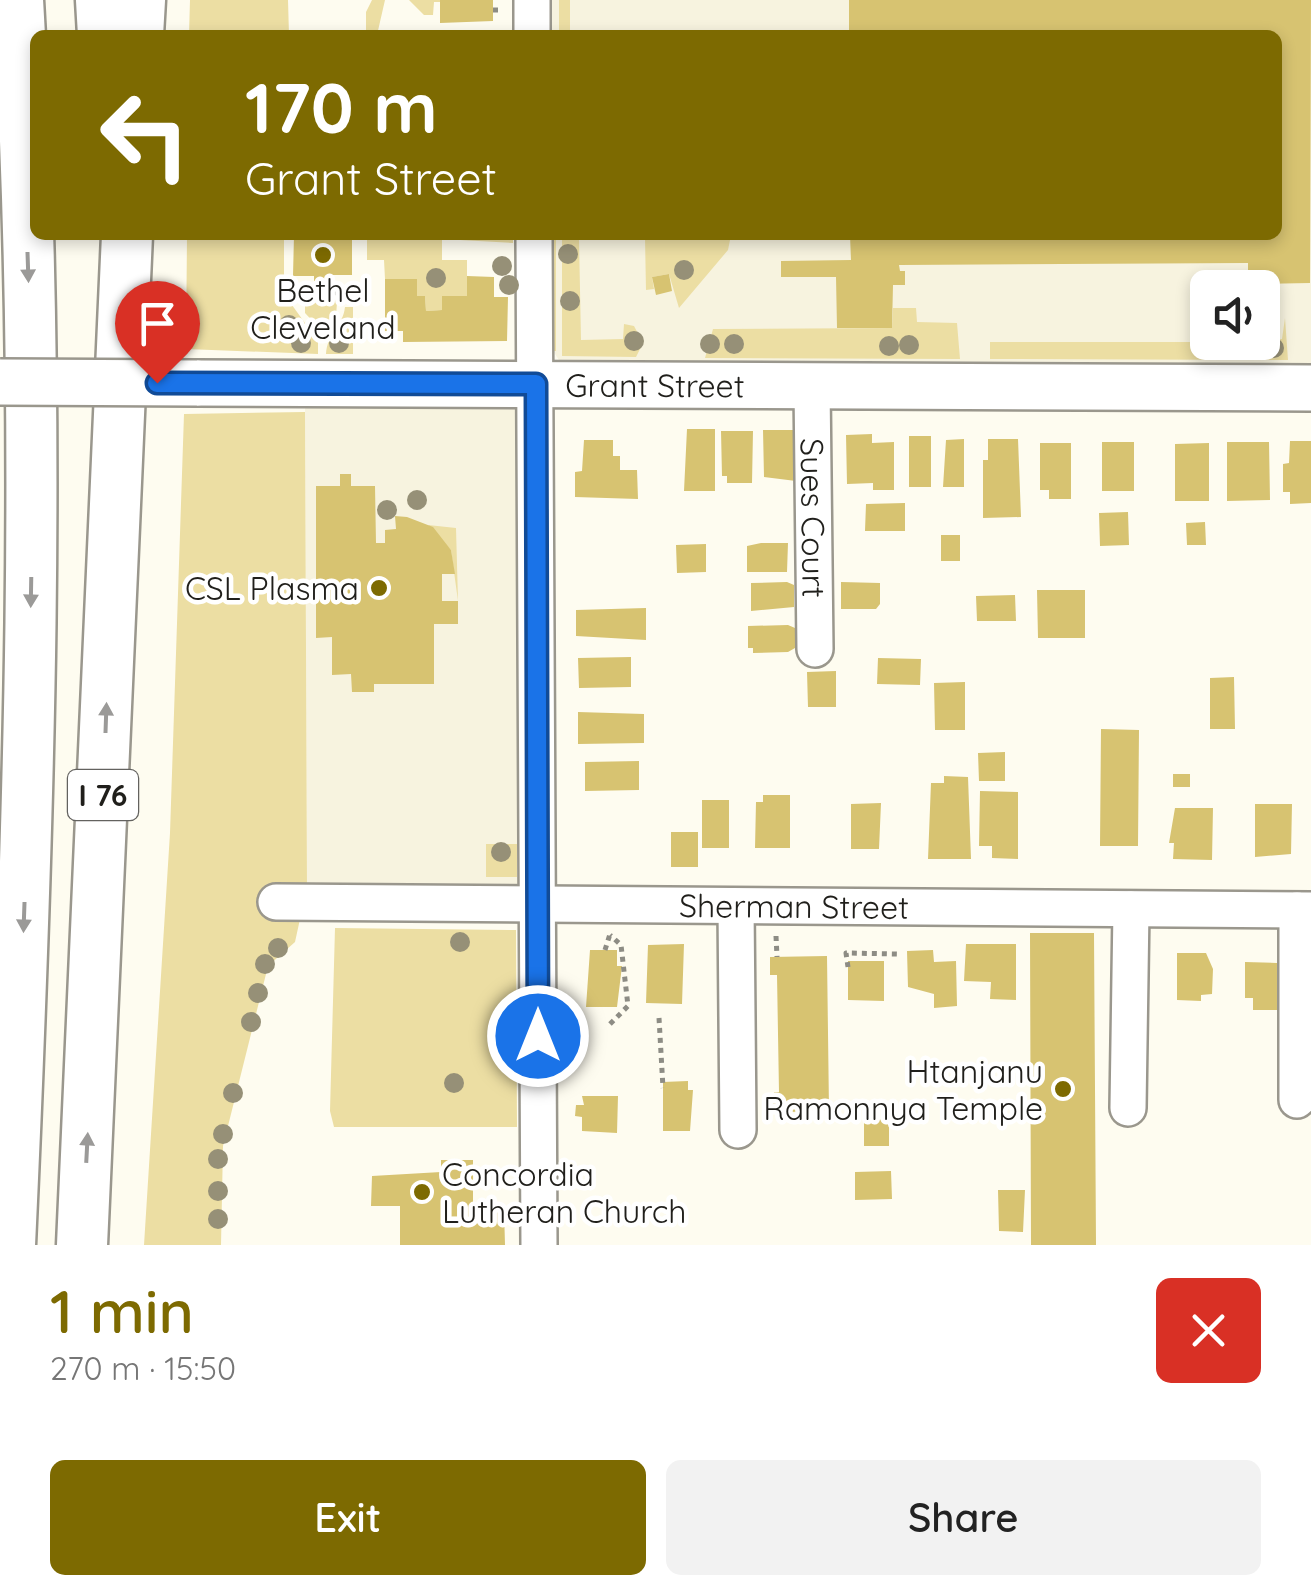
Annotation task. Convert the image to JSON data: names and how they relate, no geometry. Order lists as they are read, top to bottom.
{
  "streets": {
    "highway": ["I 76"],
    "main road": ["Grant Street"],
    "street": ["Sues Court", "Sherman Street"]
  },
  "crossings": [
    ["Grant Street", "Sues Court"]
  ],
  "places": [
    "Bethel Cleveland",
    "CSL Plasma",
    "Htanjanu Ramonnya Temple",
    "Concordia Lutheran Church"
  ],
  "page": {
    "turn": ["170 m", "Grant Street"],
    "heading": ["1 min", "270 m · 15:50"],
    "buttons": ["Exit", "Share"]
  }
}
